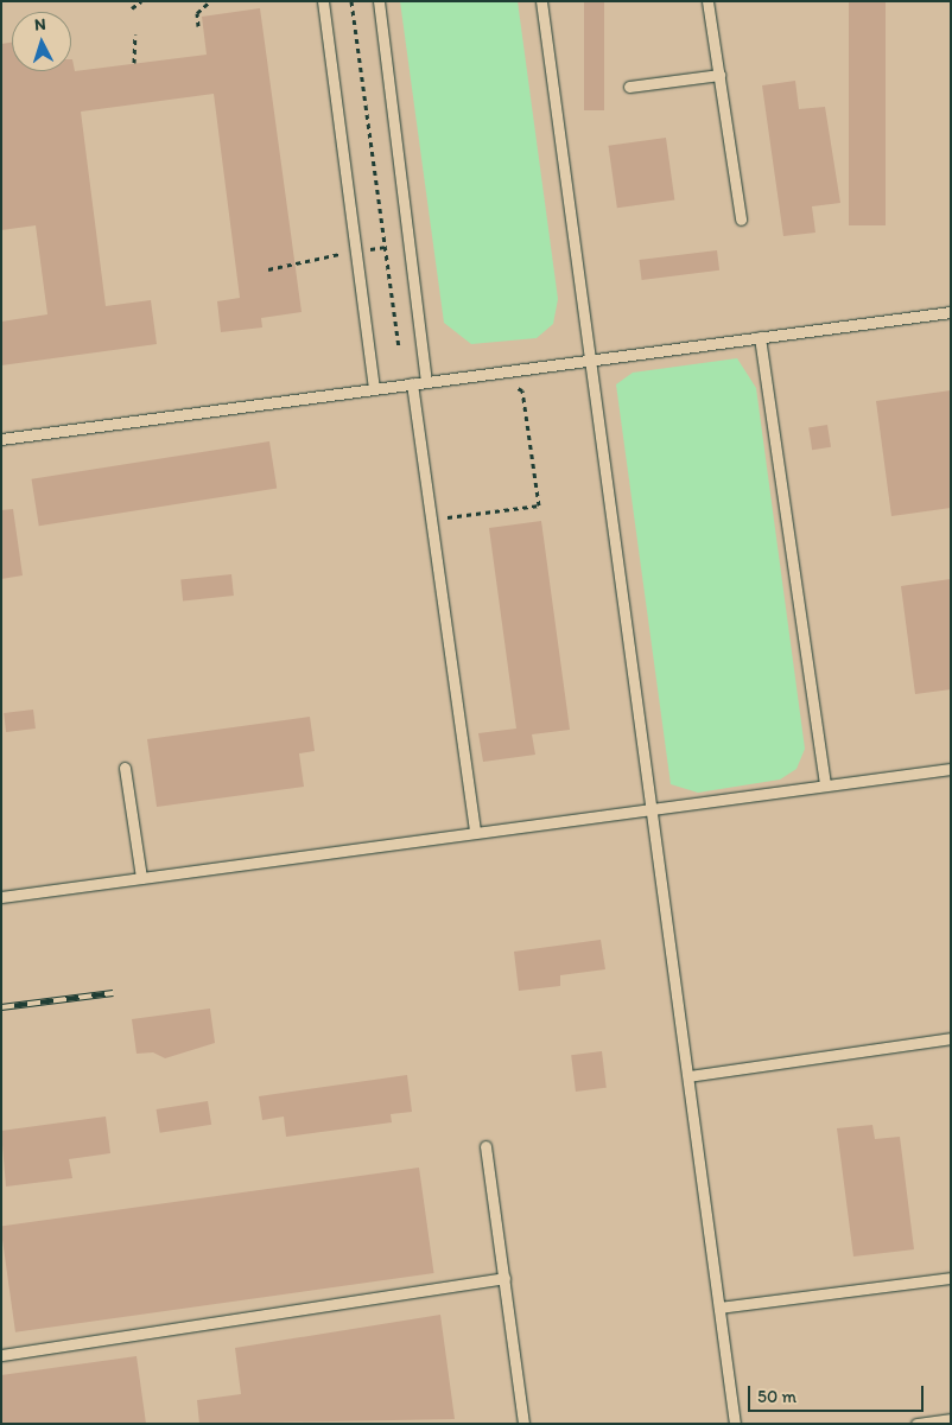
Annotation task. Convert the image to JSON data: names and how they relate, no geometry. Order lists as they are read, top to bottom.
{
  "scale_bar": "50 m",
  "north": "top"
}
